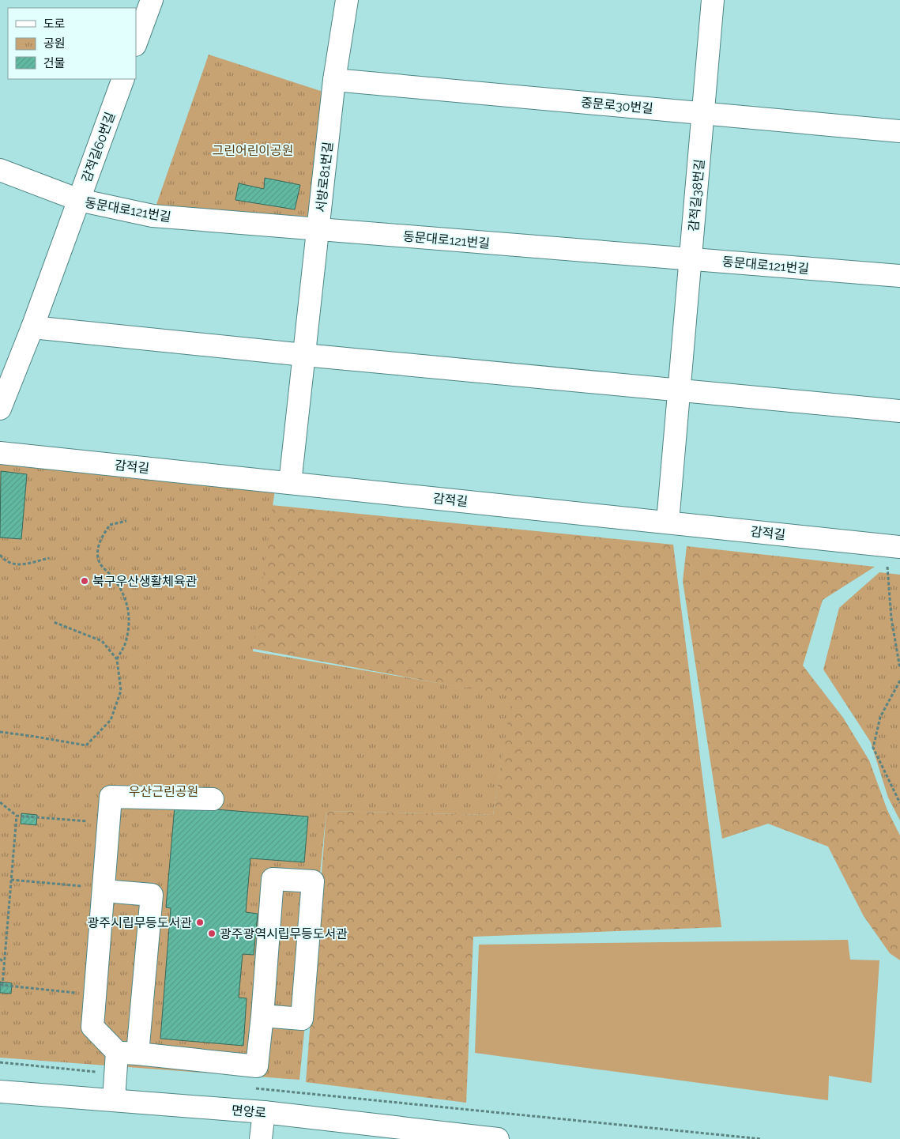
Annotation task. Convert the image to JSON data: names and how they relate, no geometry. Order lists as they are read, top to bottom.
{
  "streets": {
    "street": [
      "중문로30번길",
      "감적길60번길",
      "서방로81번길",
      "감적길38번길",
      "동문대로121번길",
      "감적길",
      "면앙로"
    ]
  },
  "crossings": [
    ["중문로30번길", "서방로81번길"],
    ["중문로30번길", "감적길38번길"],
    ["감적길60번길", "동문대로121번길"],
    ["서방로81번길", "동문대로121번길"],
    ["서방로81번길", "감적길"],
    ["감적길38번길", "동문대로121번길"],
    ["감적길38번길", "감적길"]
  ],
  "parks": ["그린어린이공원", "우산근린공원"],
  "places": ["북구우산생활체육관", "광주시립무등도서관", "광주광역시립무등도서관"],
  "legend": ["도로", "공원", "건물"]
}
